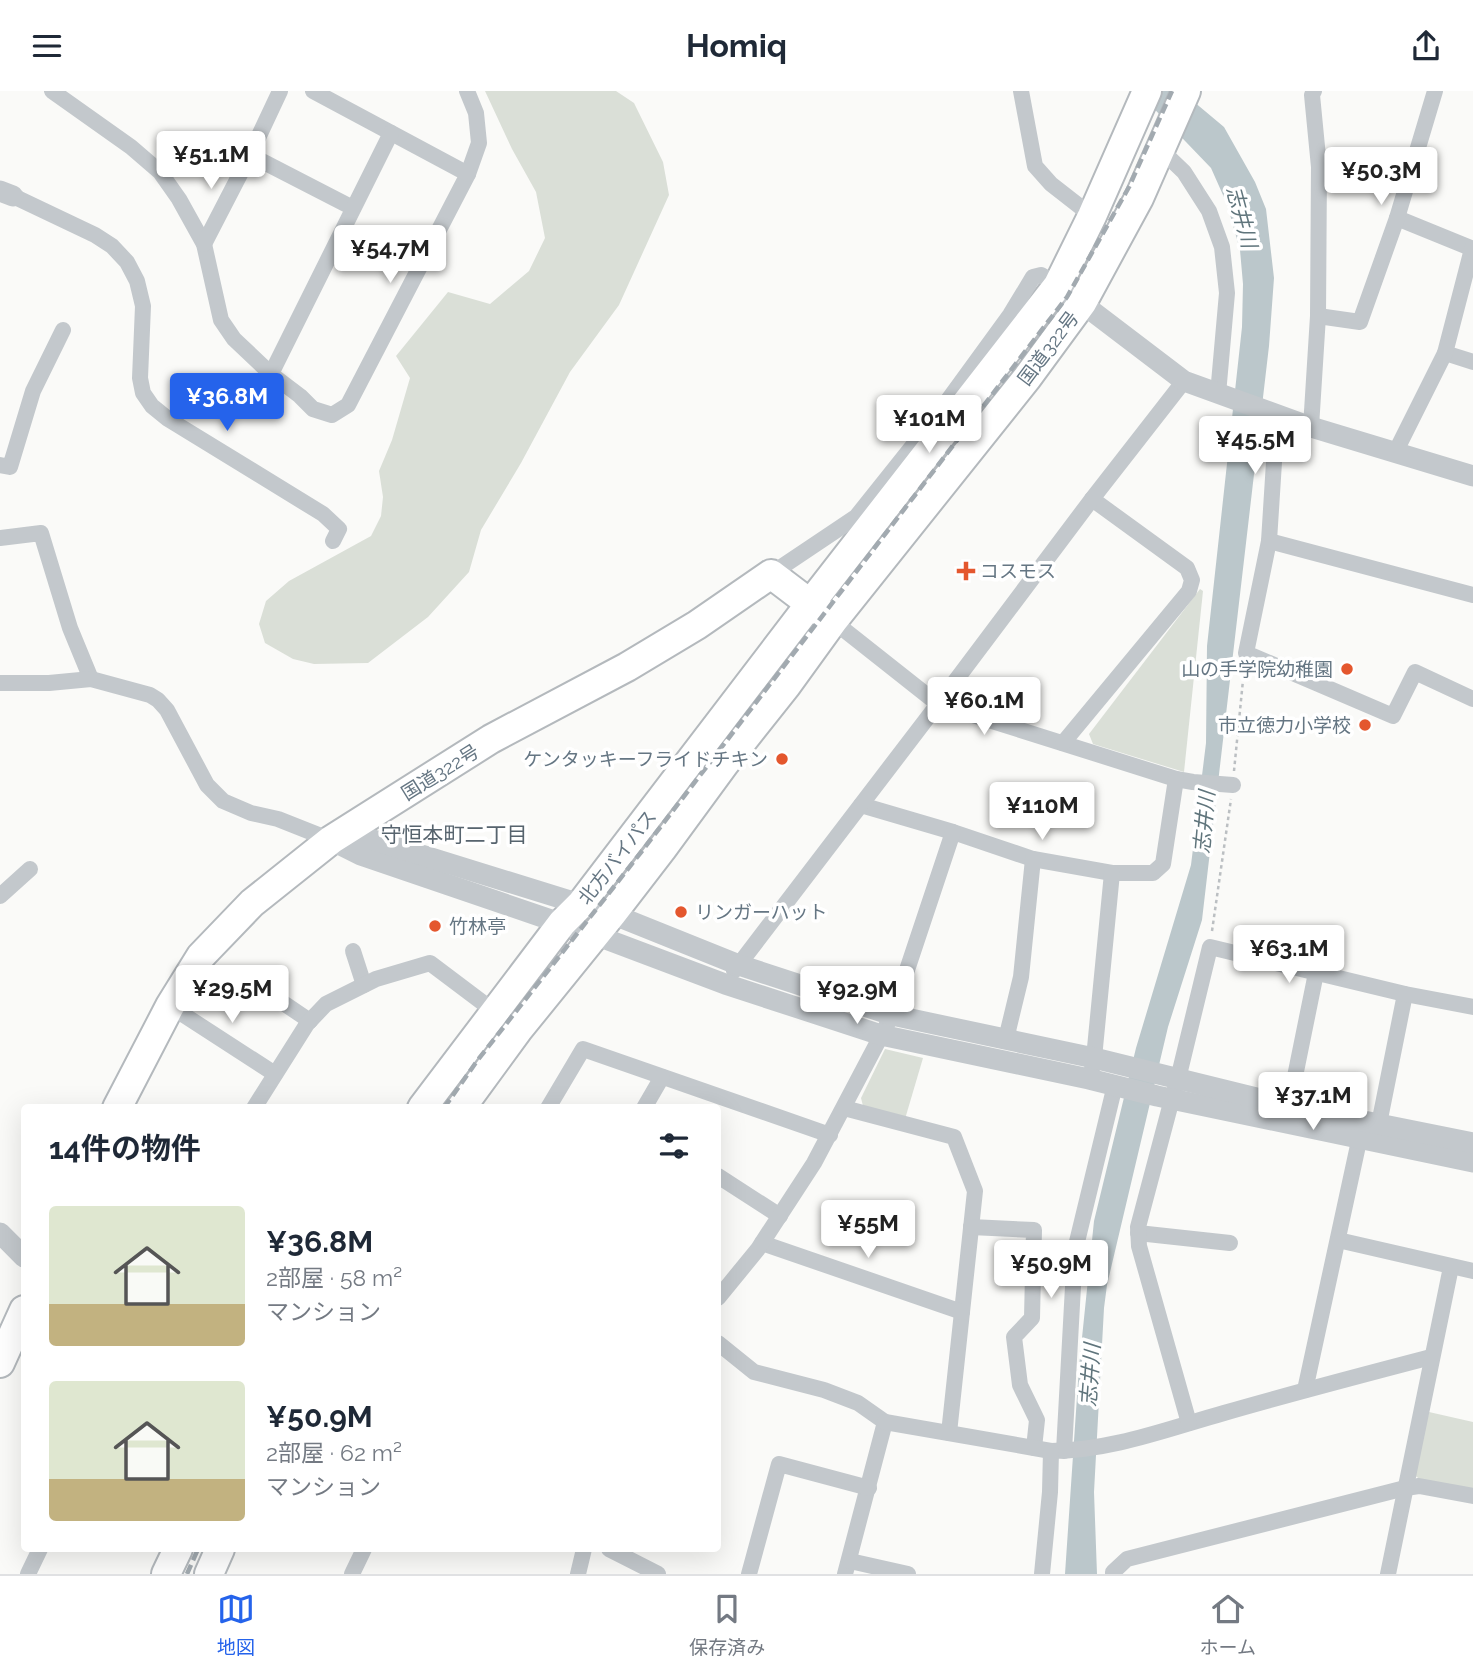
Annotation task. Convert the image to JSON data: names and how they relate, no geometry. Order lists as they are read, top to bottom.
{
  "streets": {
    "highway": ["国道322号", "北方バイパス"]
  },
  "crossings": [
    ["国道322号", "北方バイパス"]
  ],
  "districts": ["守恒本町二丁目"],
  "water": ["志井川"],
  "places": {
    "health": ["コスモス"],
    "other": [
      "山の手学院幼稚園",
      "市立徳力小学校",
      "ケンタッキーフライドチキン",
      "リンガーハット",
      "竹林亭"
    ]
  },
  "page": {
    "header": "Homiq",
    "price": [
      "¥51.1M",
      "¥50.3M",
      "¥54.7M",
      "¥36.8M",
      "¥101M",
      "¥45.5M",
      "¥60.1M",
      "¥110M",
      "¥63.1M",
      "¥29.5M",
      "¥92.9M",
      "¥37.1M",
      "¥55M",
      "¥50.9M"
    ],
    "heading": "14件の物件",
    "list": [
      {
        "name": "¥36.8M",
        "note": "2部屋 · 58 m² · マンション"
      },
      {
        "name": "¥50.9M",
        "note": "2部屋 · 62 m² · マンション"
      }
    ],
    "tabs": ["地図", "保存済み", "ホーム"]
  }
}
